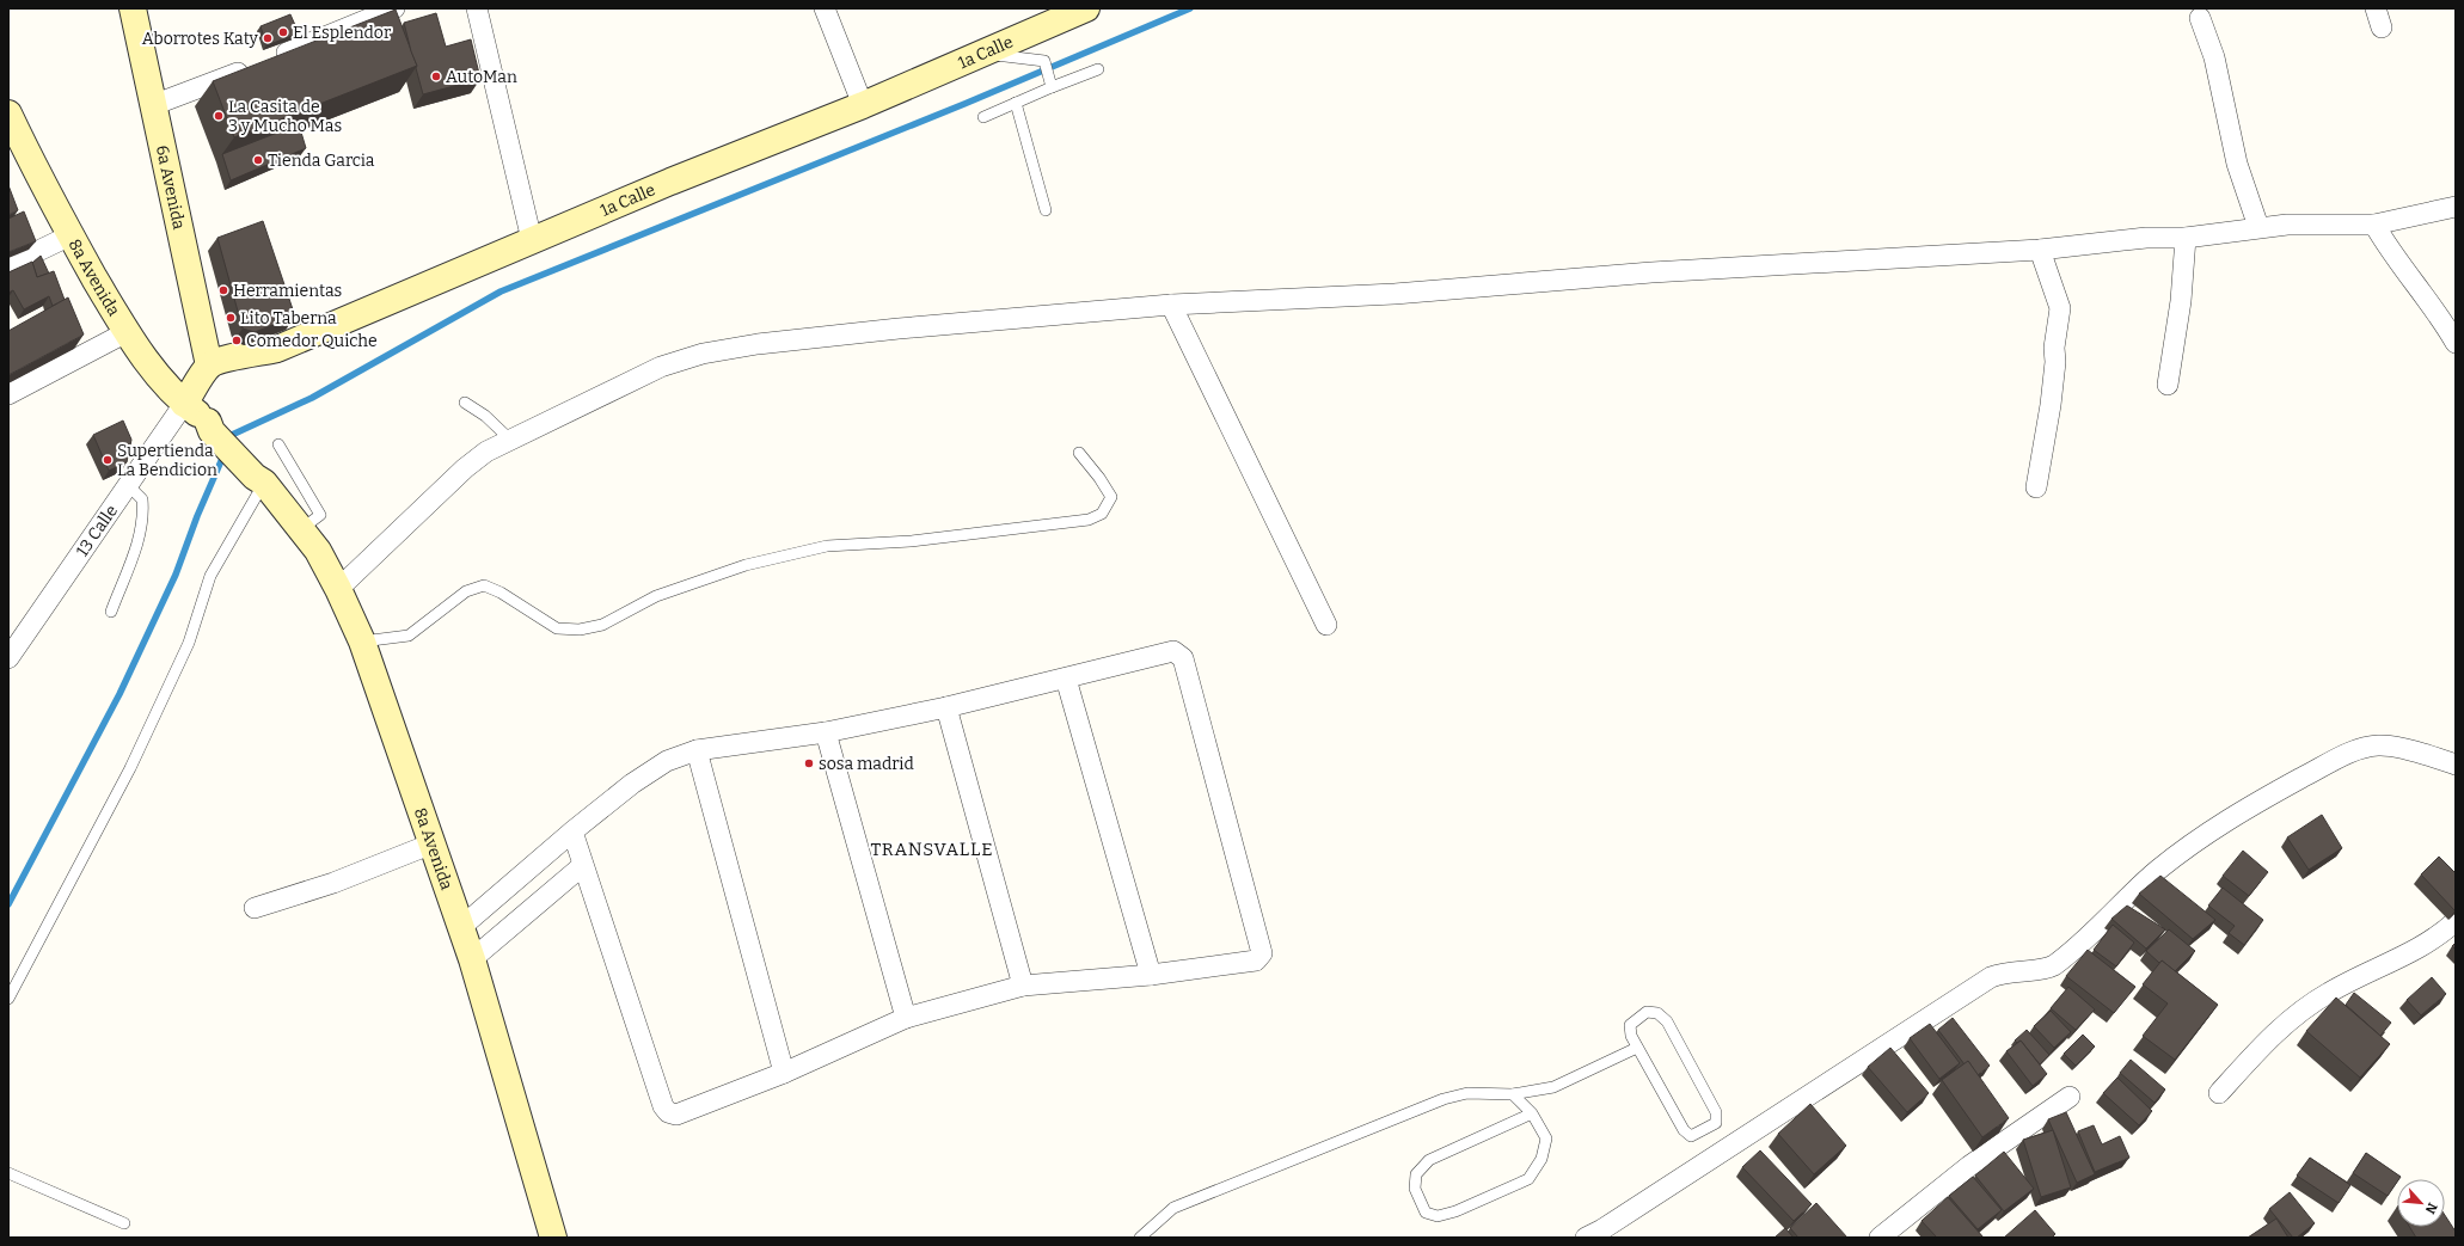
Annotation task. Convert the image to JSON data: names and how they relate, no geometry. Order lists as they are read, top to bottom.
{
  "streets": {
    "street": [
      "1a Calle",
      "6a Avenida",
      "8a Avenida",
      "13 Calle"
    ]
  },
  "crossings": [
    ["1a Calle", "6a Avenida"],
    ["8a Avenida", "13 Calle"]
  ],
  "districts": ["TRANSVALLE"],
  "places": [
    "El Esplendor",
    "Aborrotes Katy",
    "AutoMan",
    "La Casita de 3 y Mucho Mas",
    "Tienda Garcia",
    "Herramientas",
    "Lito Taberna",
    "Comedor Quiche",
    "Supertienda La Bendicion",
    "sosa madrid"
  ],
  "north": "bottom right"
}
